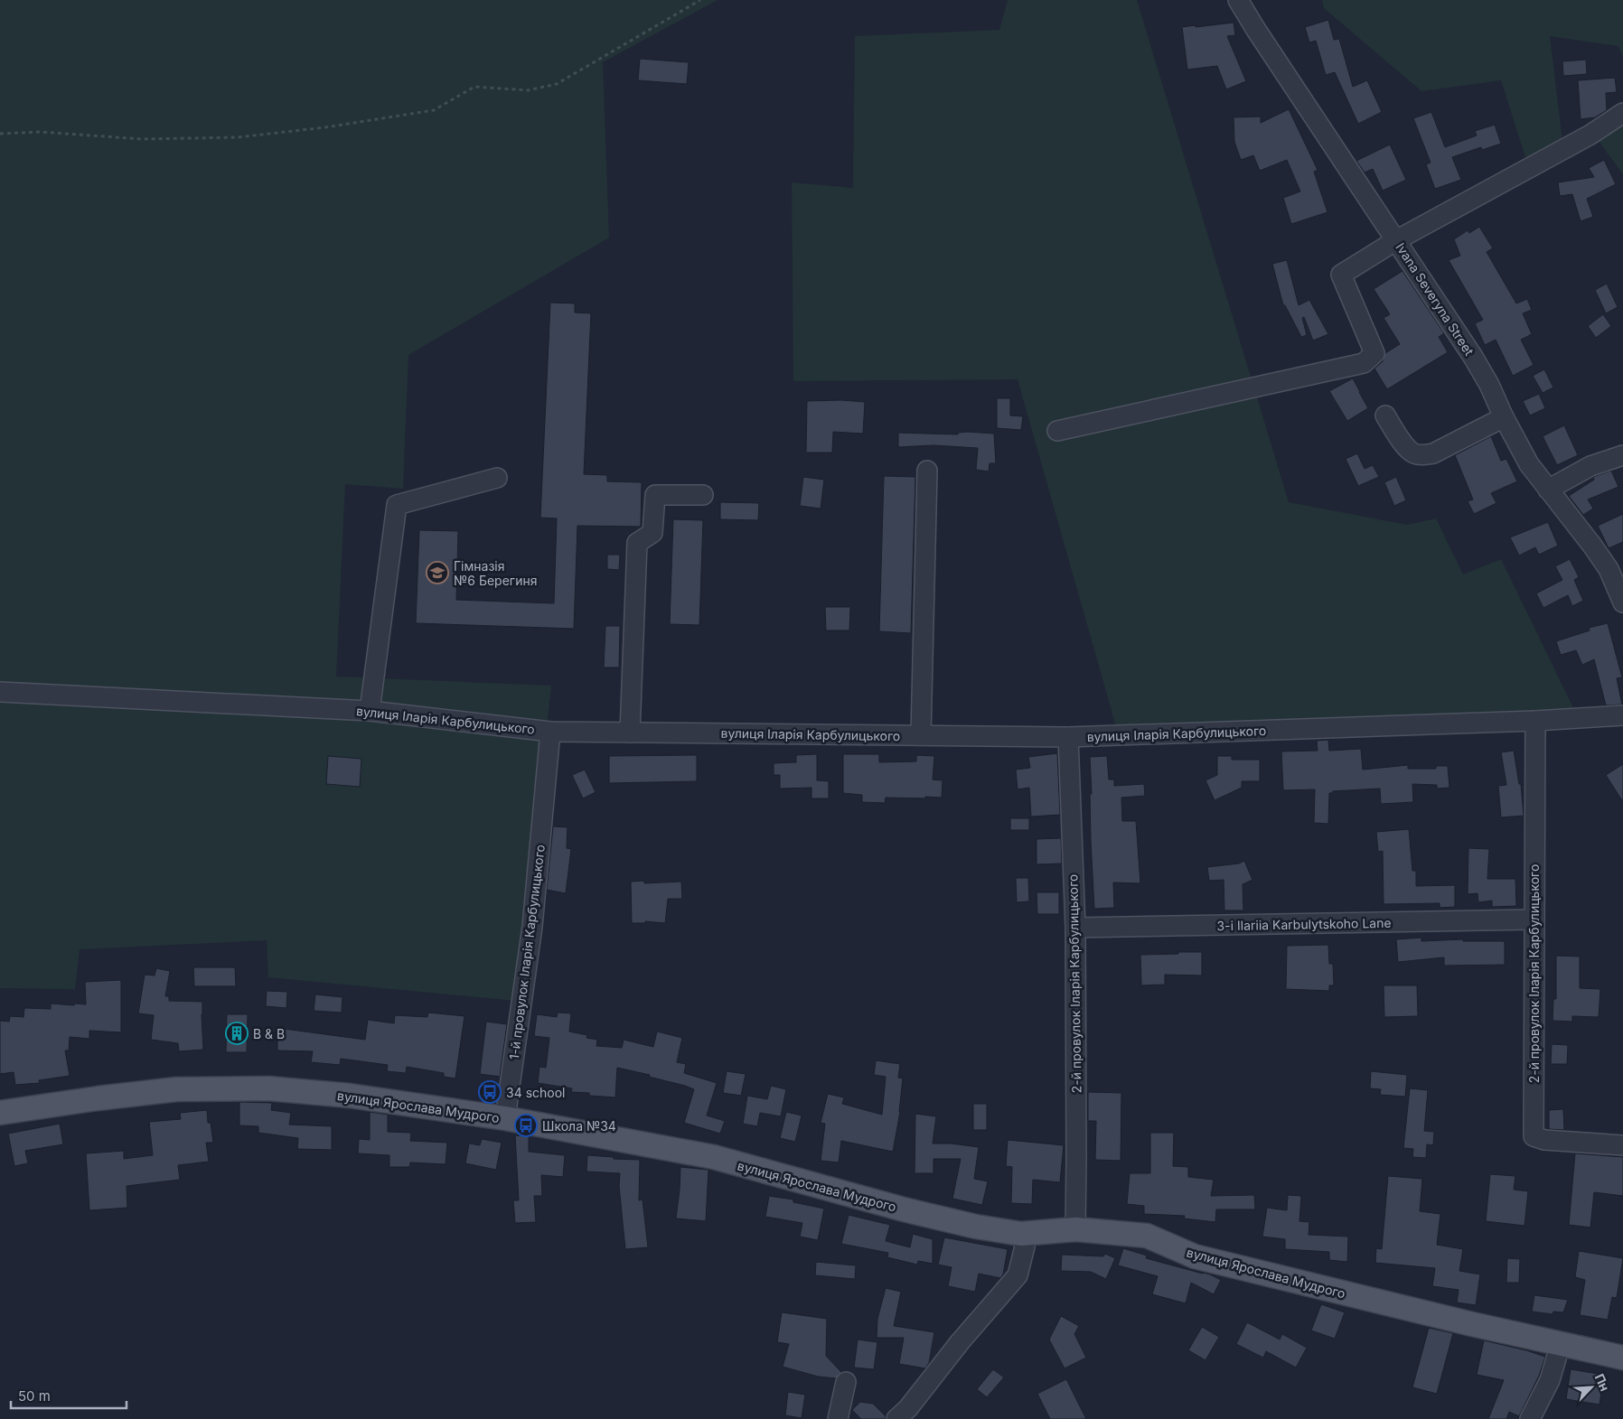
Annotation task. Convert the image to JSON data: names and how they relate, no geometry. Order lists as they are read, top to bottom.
{
  "streets": {
    "main road": ["вулиця Ярослава Мудрого"],
    "street": [
      "Ivana Severyna Street",
      "вулиця Іларія Карбулицького",
      "3-i Ilariia Karbulytskoho Lane",
      "1-й провулок Іларія Карбулицького",
      "2-й провулок Іларія Карбулицького"
    ]
  },
  "crossings": [
    ["вулиця Іларія Карбулицького", "1-й провулок Іларія Карбулицького"],
    ["вулиця Іларія Карбулицького", "2-й провулок Іларія Карбулицького"],
    ["3-i Ilariia Karbulytskoho Lane", "2-й провулок Іларія Карбулицького"],
    ["1-й провулок Іларія Карбулицького", "вулиця Ярослава Мудрого"],
    ["2-й провулок Іларія Карбулицького", "вулиця Ярослава Мудрого"]
  ],
  "places": {
    "school or university": ["Гімназія №6 Берегиня"],
    "building": ["B & B"],
    "bus stop": ["34 school", "Школа №34"]
  },
  "scale_bar": "50 m",
  "north": "top right"
}
